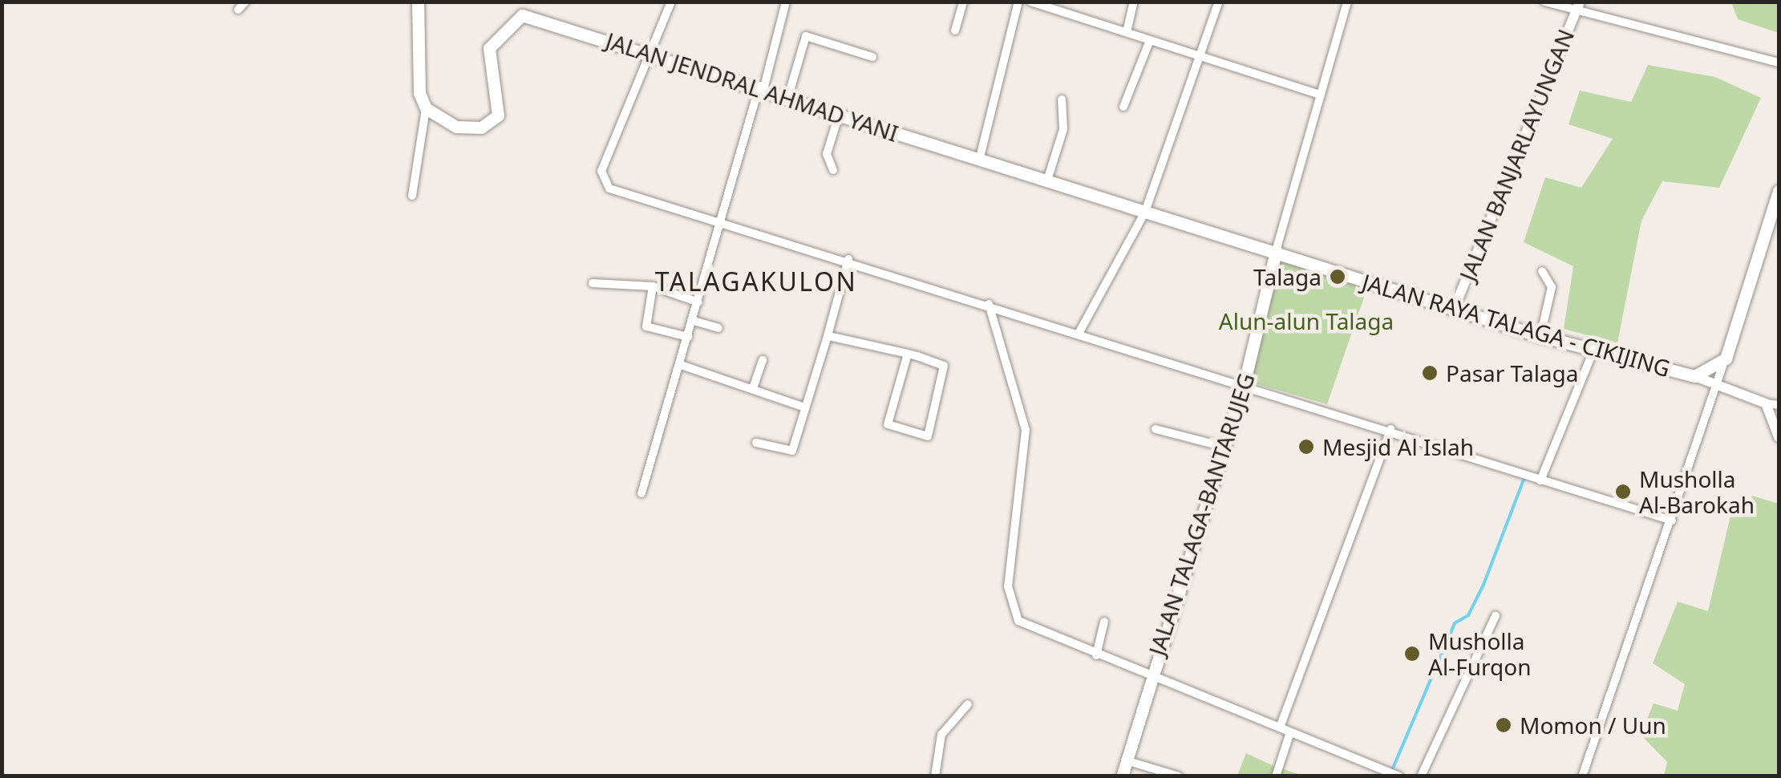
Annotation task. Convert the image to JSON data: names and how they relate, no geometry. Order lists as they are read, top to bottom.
{
  "streets": {
    "main road": ["JALAN JENDRAL AHMAD YANI", "JALAN RAYA TALAGA - CIKIJING", "JALAN TALAGA-BANTARUJEG"],
    "street": ["JALAN BANJARLAYUNGAN"]
  },
  "crossings": [
    ["JALAN JENDRAL AHMAD YANI", "JALAN RAYA TALAGA - CIKIJING"],
    ["JALAN JENDRAL AHMAD YANI", "JALAN TALAGA-BANTARUJEG"],
    ["JALAN BANJARLAYUNGAN", "JALAN RAYA TALAGA - CIKIJING"],
    ["JALAN RAYA TALAGA - CIKIJING", "JALAN TALAGA-BANTARUJEG"]
  ],
  "districts": ["TALAGAKULON"],
  "parks": ["Alun-alun Talaga"],
  "places": [
    "Talaga",
    "Pasar Talaga",
    "Mesjid Al Islah",
    "Musholla Al-Barokah",
    "Musholla Al-Furqon",
    "Momon / Uun"
  ]
}
